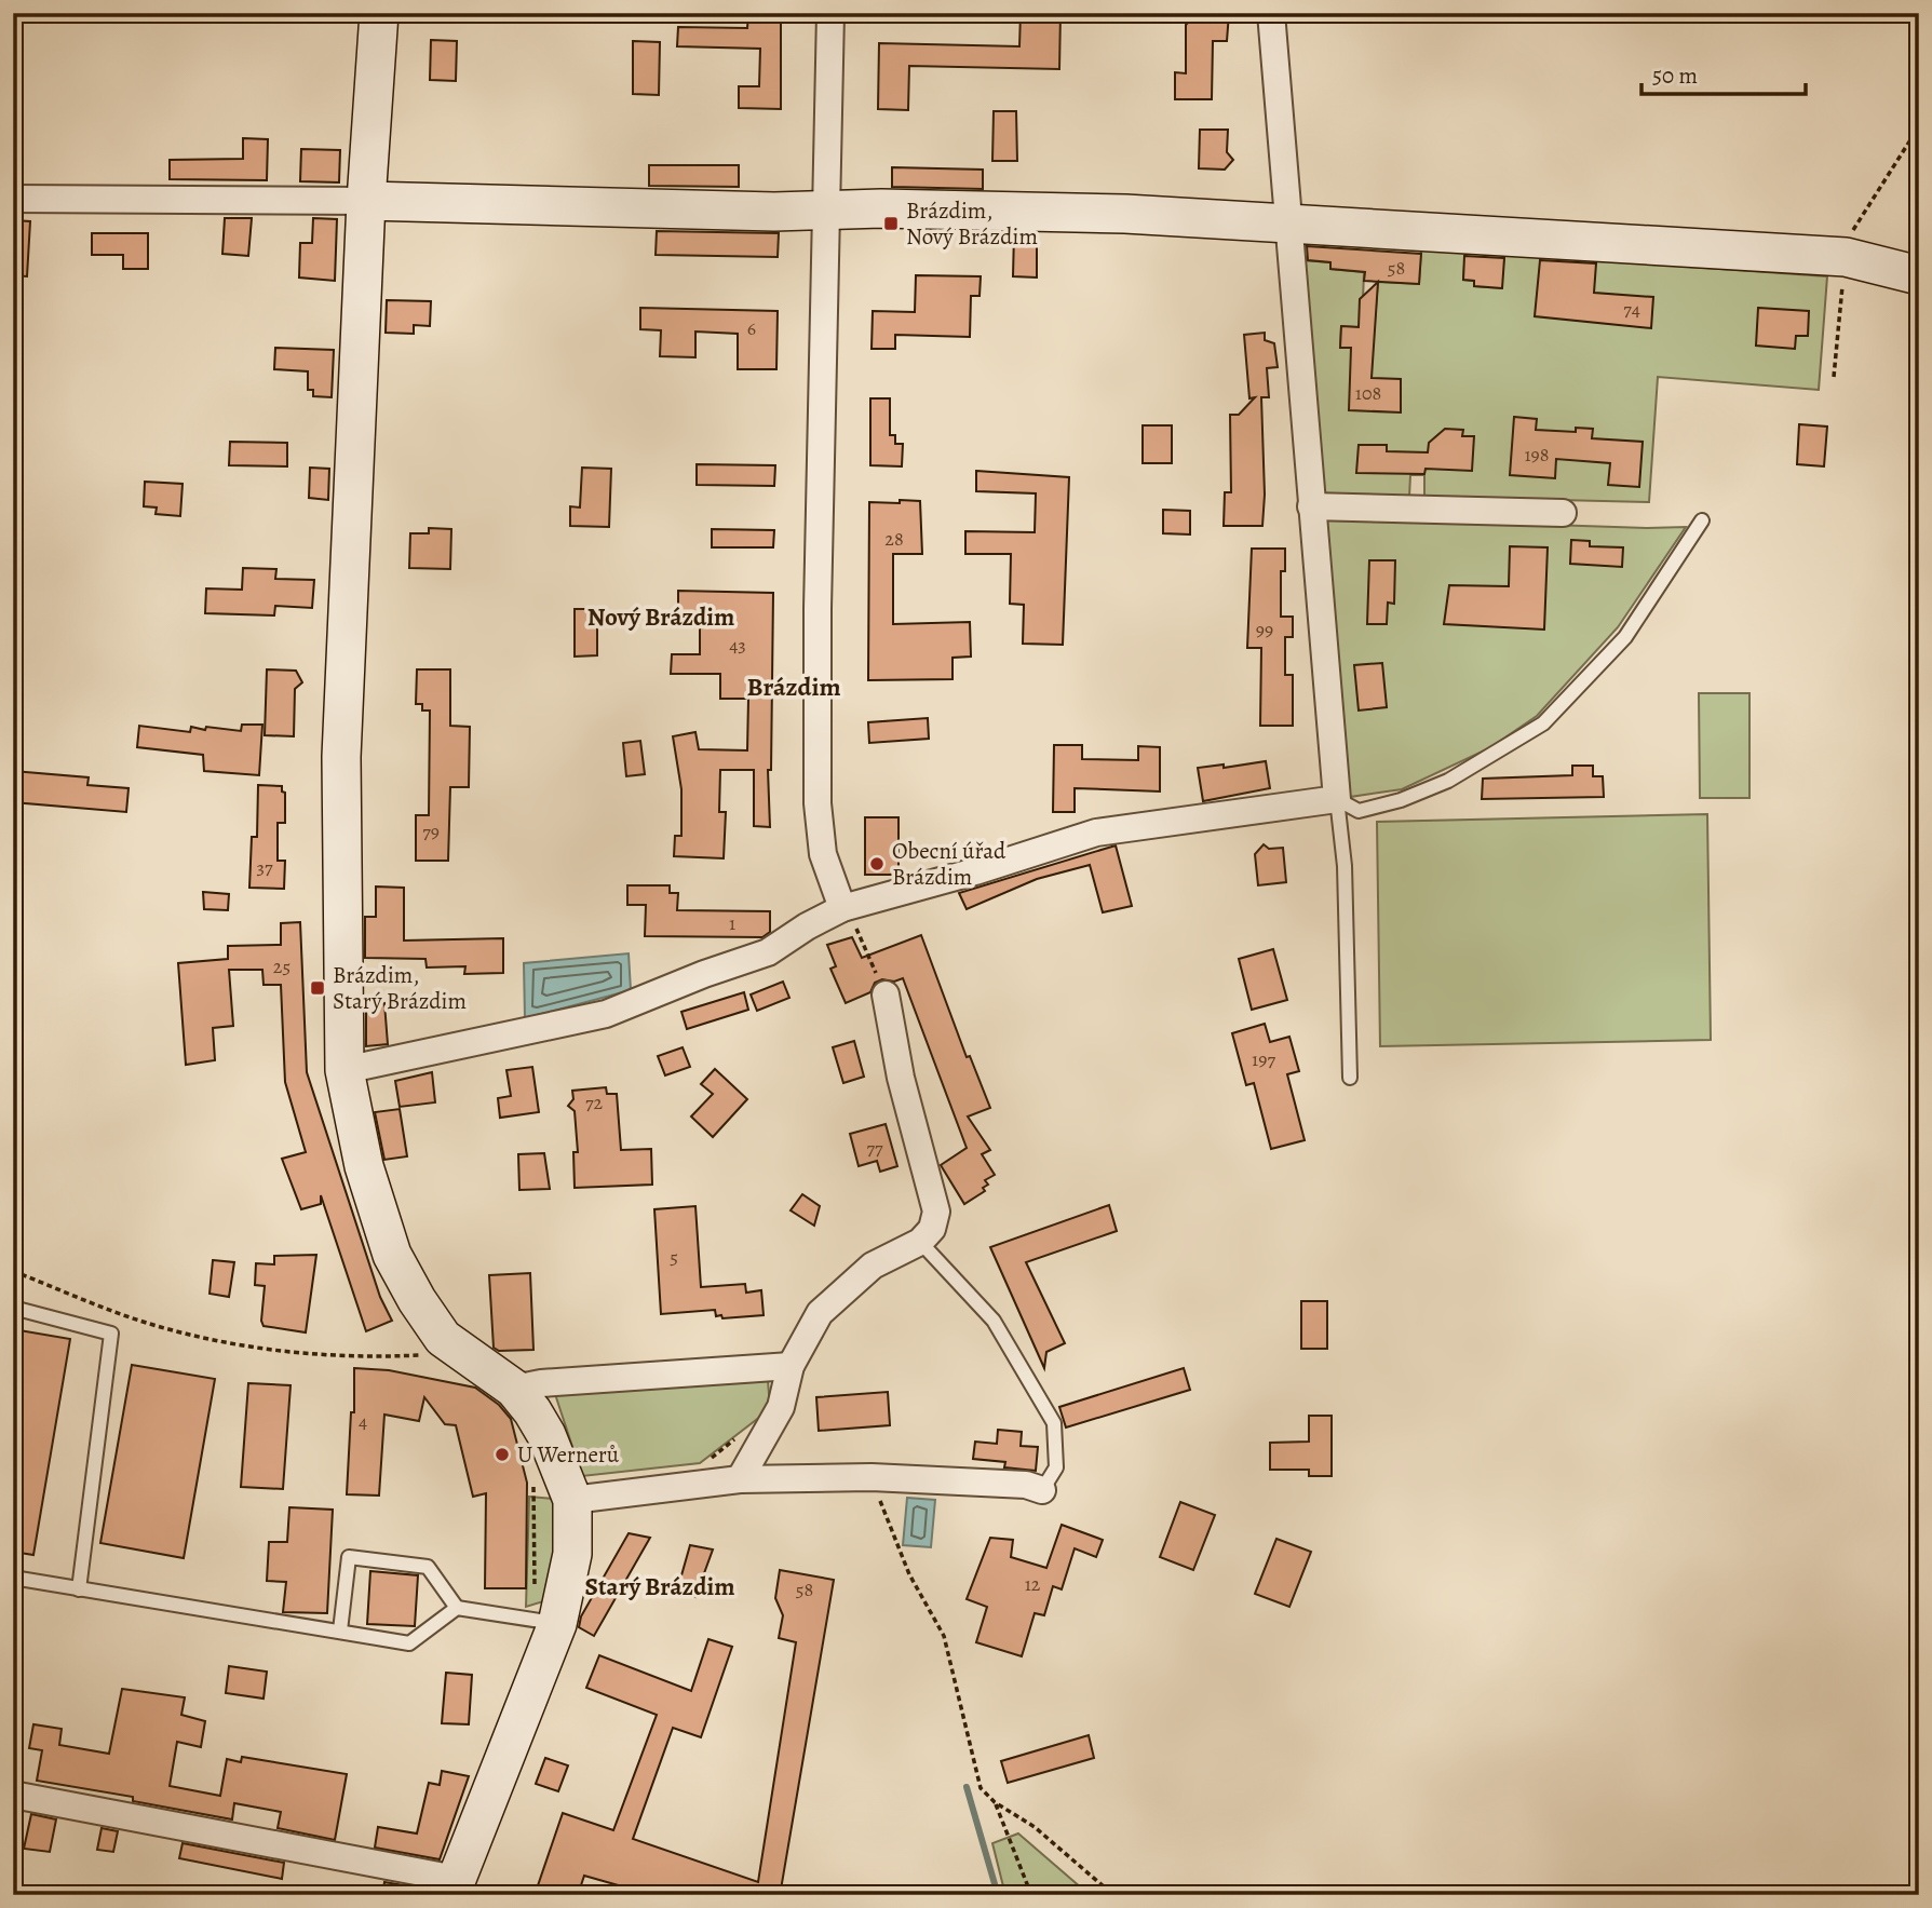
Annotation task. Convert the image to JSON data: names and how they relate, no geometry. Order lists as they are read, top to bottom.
{
  "districts": ["Nový Brázdim", "Brázdim", "Starý Brázdim"],
  "places": {
    "transit": ["Brázdim, Nový Brázdim", "Brázdim, Starý Brázdim"],
    "other": ["Obecní úřad Brázdim", "U Wernerů"]
  },
  "house_numbers": [
    "58",
    "74",
    "6",
    "108",
    "198",
    "28",
    "99",
    "43",
    "79",
    "37",
    "1",
    "25",
    "197",
    "72",
    "77",
    "5",
    "4",
    "12",
    "58"
  ],
  "scale_bar": "50 m"
}
